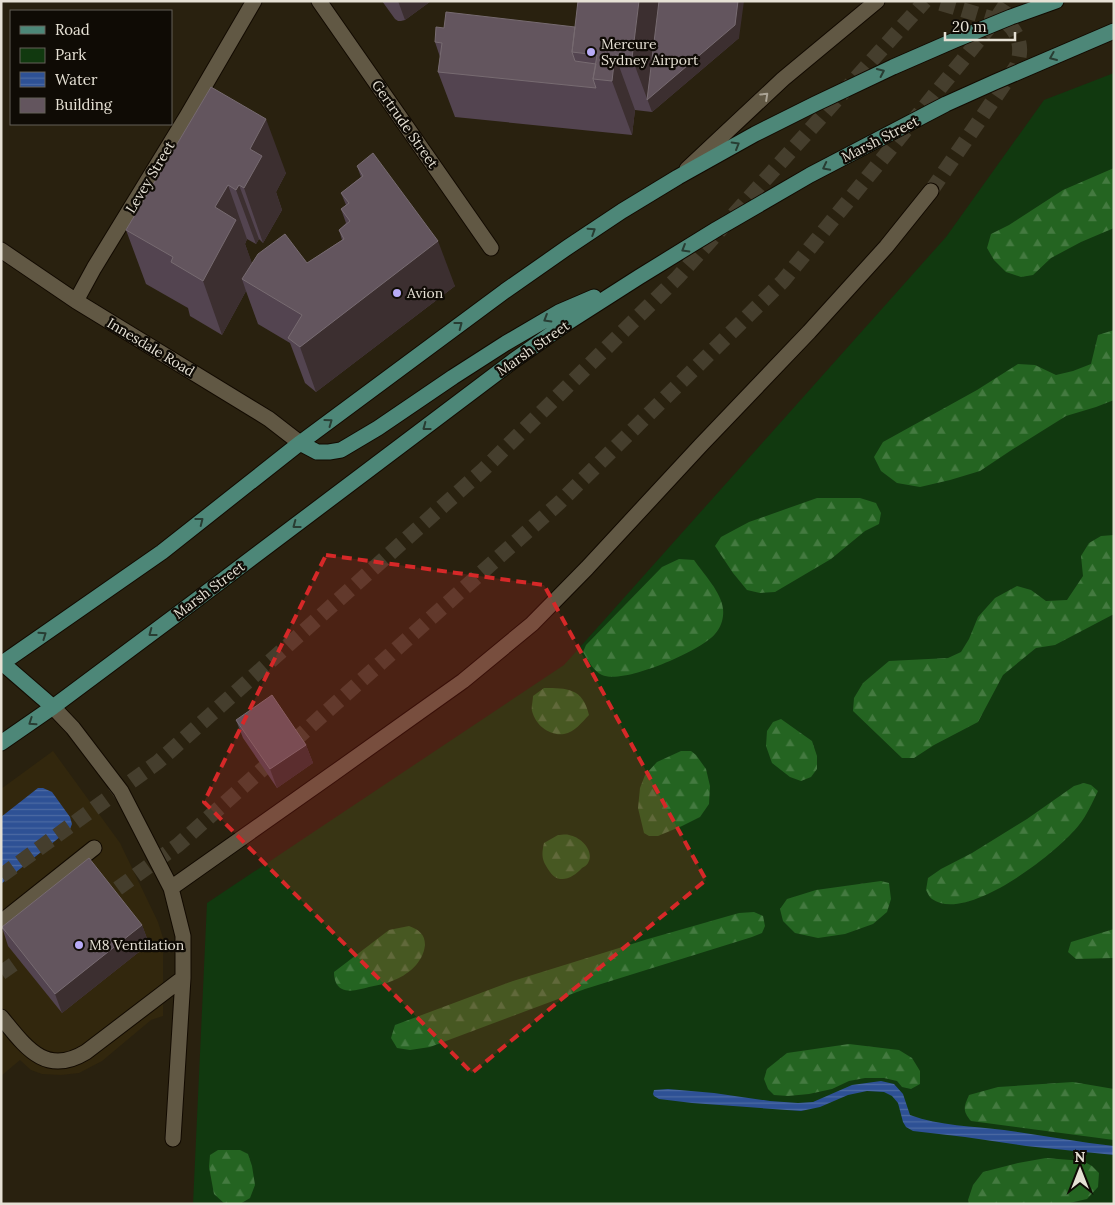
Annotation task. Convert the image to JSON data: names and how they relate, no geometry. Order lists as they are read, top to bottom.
{
  "streets": {
    "main road": ["Marsh Street"],
    "street": ["Gertrude Street", "Levey Street", "Innesdale Road"]
  },
  "crossings": [
    ["Levey Street", "Innesdale Road"]
  ],
  "places": ["Mercure Sydney Airport", "Avion", "M8 Ventilation"],
  "legend": [
    "Road",
    "Park",
    "Water",
    "Building"
  ],
  "scale_bar": "20 m",
  "north": "top"
}
